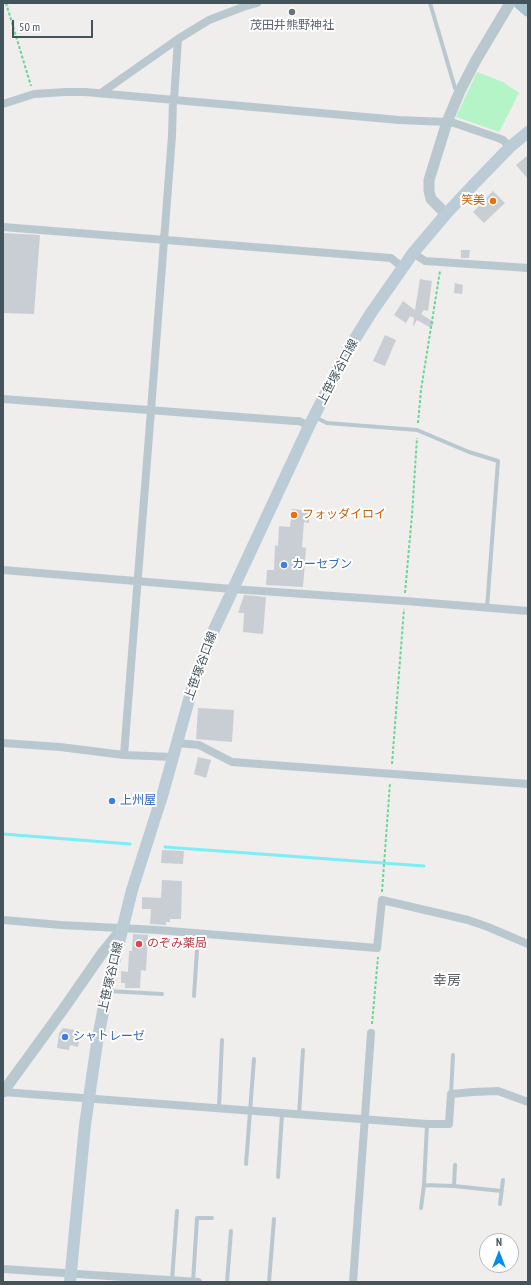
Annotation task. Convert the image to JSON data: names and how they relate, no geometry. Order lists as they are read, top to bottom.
{
  "streets": {
    "main road": ["上笹塚谷口線"]
  },
  "districts": ["幸房"],
  "places": [
    "茂田井熊野神社",
    "笑美",
    "フォッダイロイ",
    "カーセブン",
    "上州屋",
    "のぞみ薬局",
    "シャトレーゼ"
  ],
  "scale_bar": "50 m",
  "north": "top"
}
